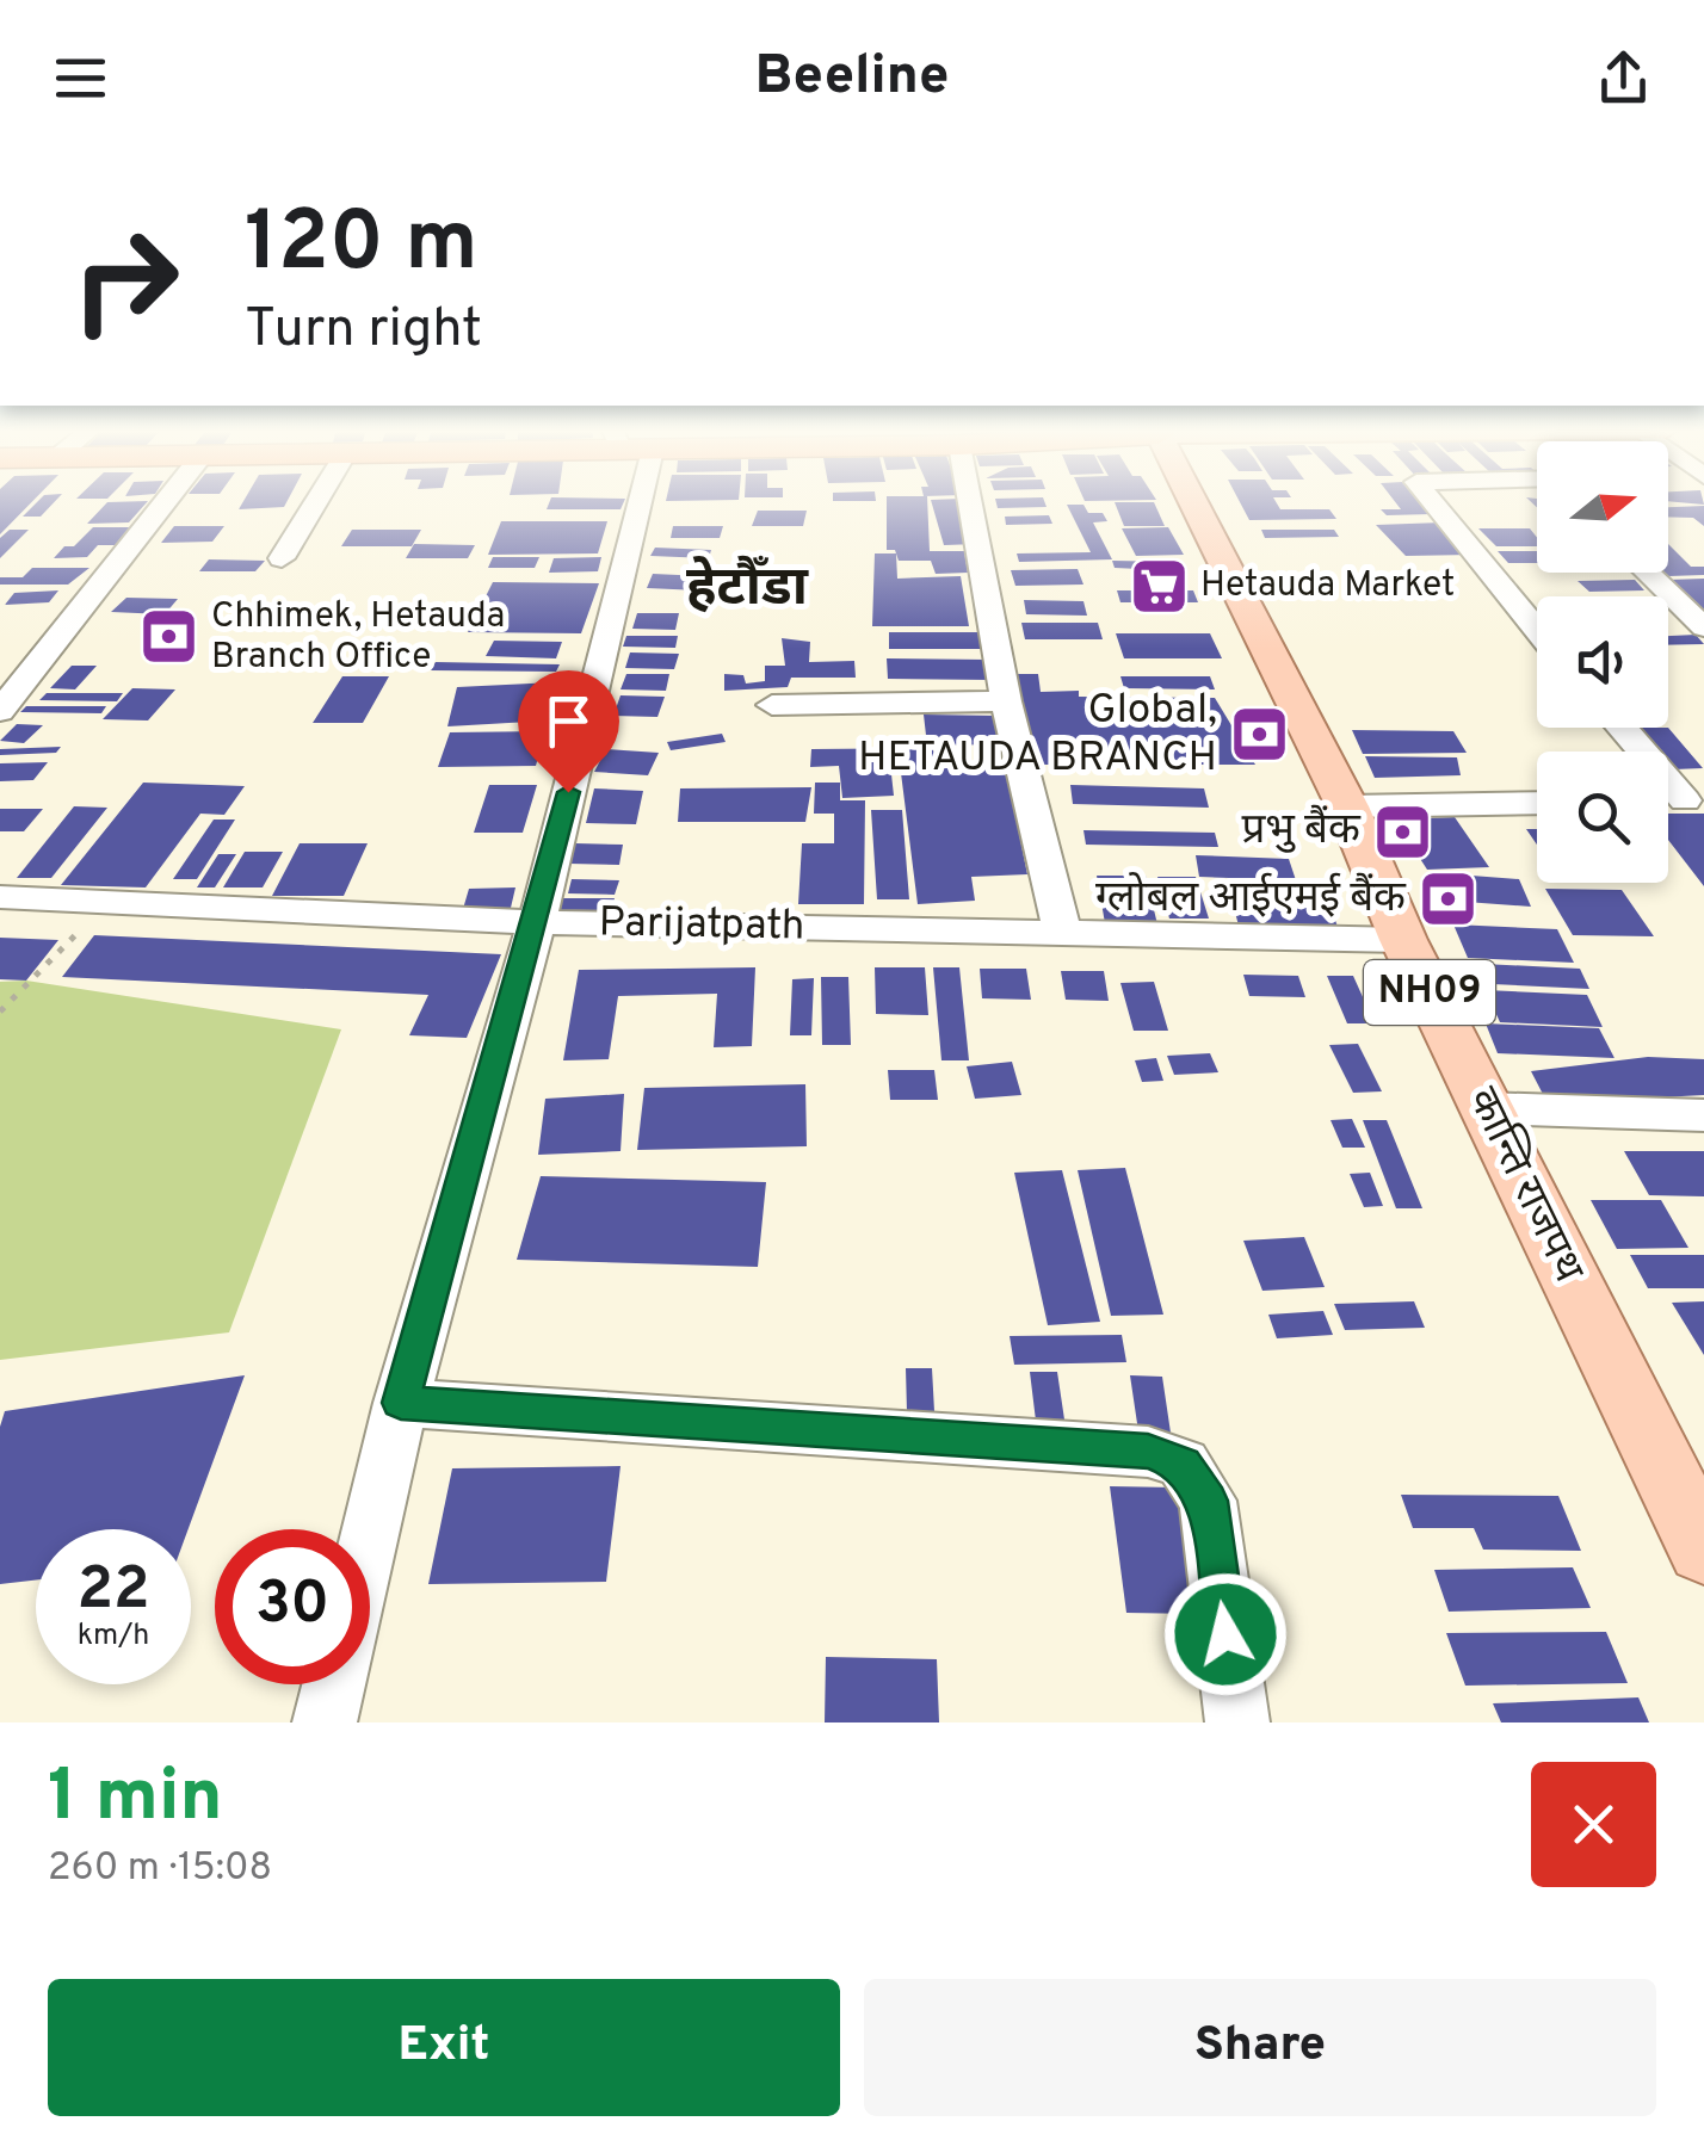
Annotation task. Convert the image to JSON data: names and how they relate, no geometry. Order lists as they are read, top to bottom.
{
  "streets": {
    "main road": ["NH09", "कान्ति राजपथ"],
    "street": ["Parijatpath"]
  },
  "crossings": [
    ["Parijatpath", "कान्ति राजपथ"]
  ],
  "districts": ["हेटौँडा"],
  "places": {
    "supermarket": ["Hetauda Market"],
    "bank": [
      "Chhimek, Hetauda Branch Office",
      "Global, HETAUDA BRANCH",
      "प्रभु बैंक",
      "ग्लोबल आईएमई बैंक"
    ]
  },
  "north": "right",
  "page": {
    "header": "Beeline",
    "turn": ["120 m", "Turn right"],
    "speed": "22 km/h",
    "limit": "30",
    "heading": ["1 min", "260 m · 15:08"],
    "buttons": ["Exit", "Share"]
  }
}
